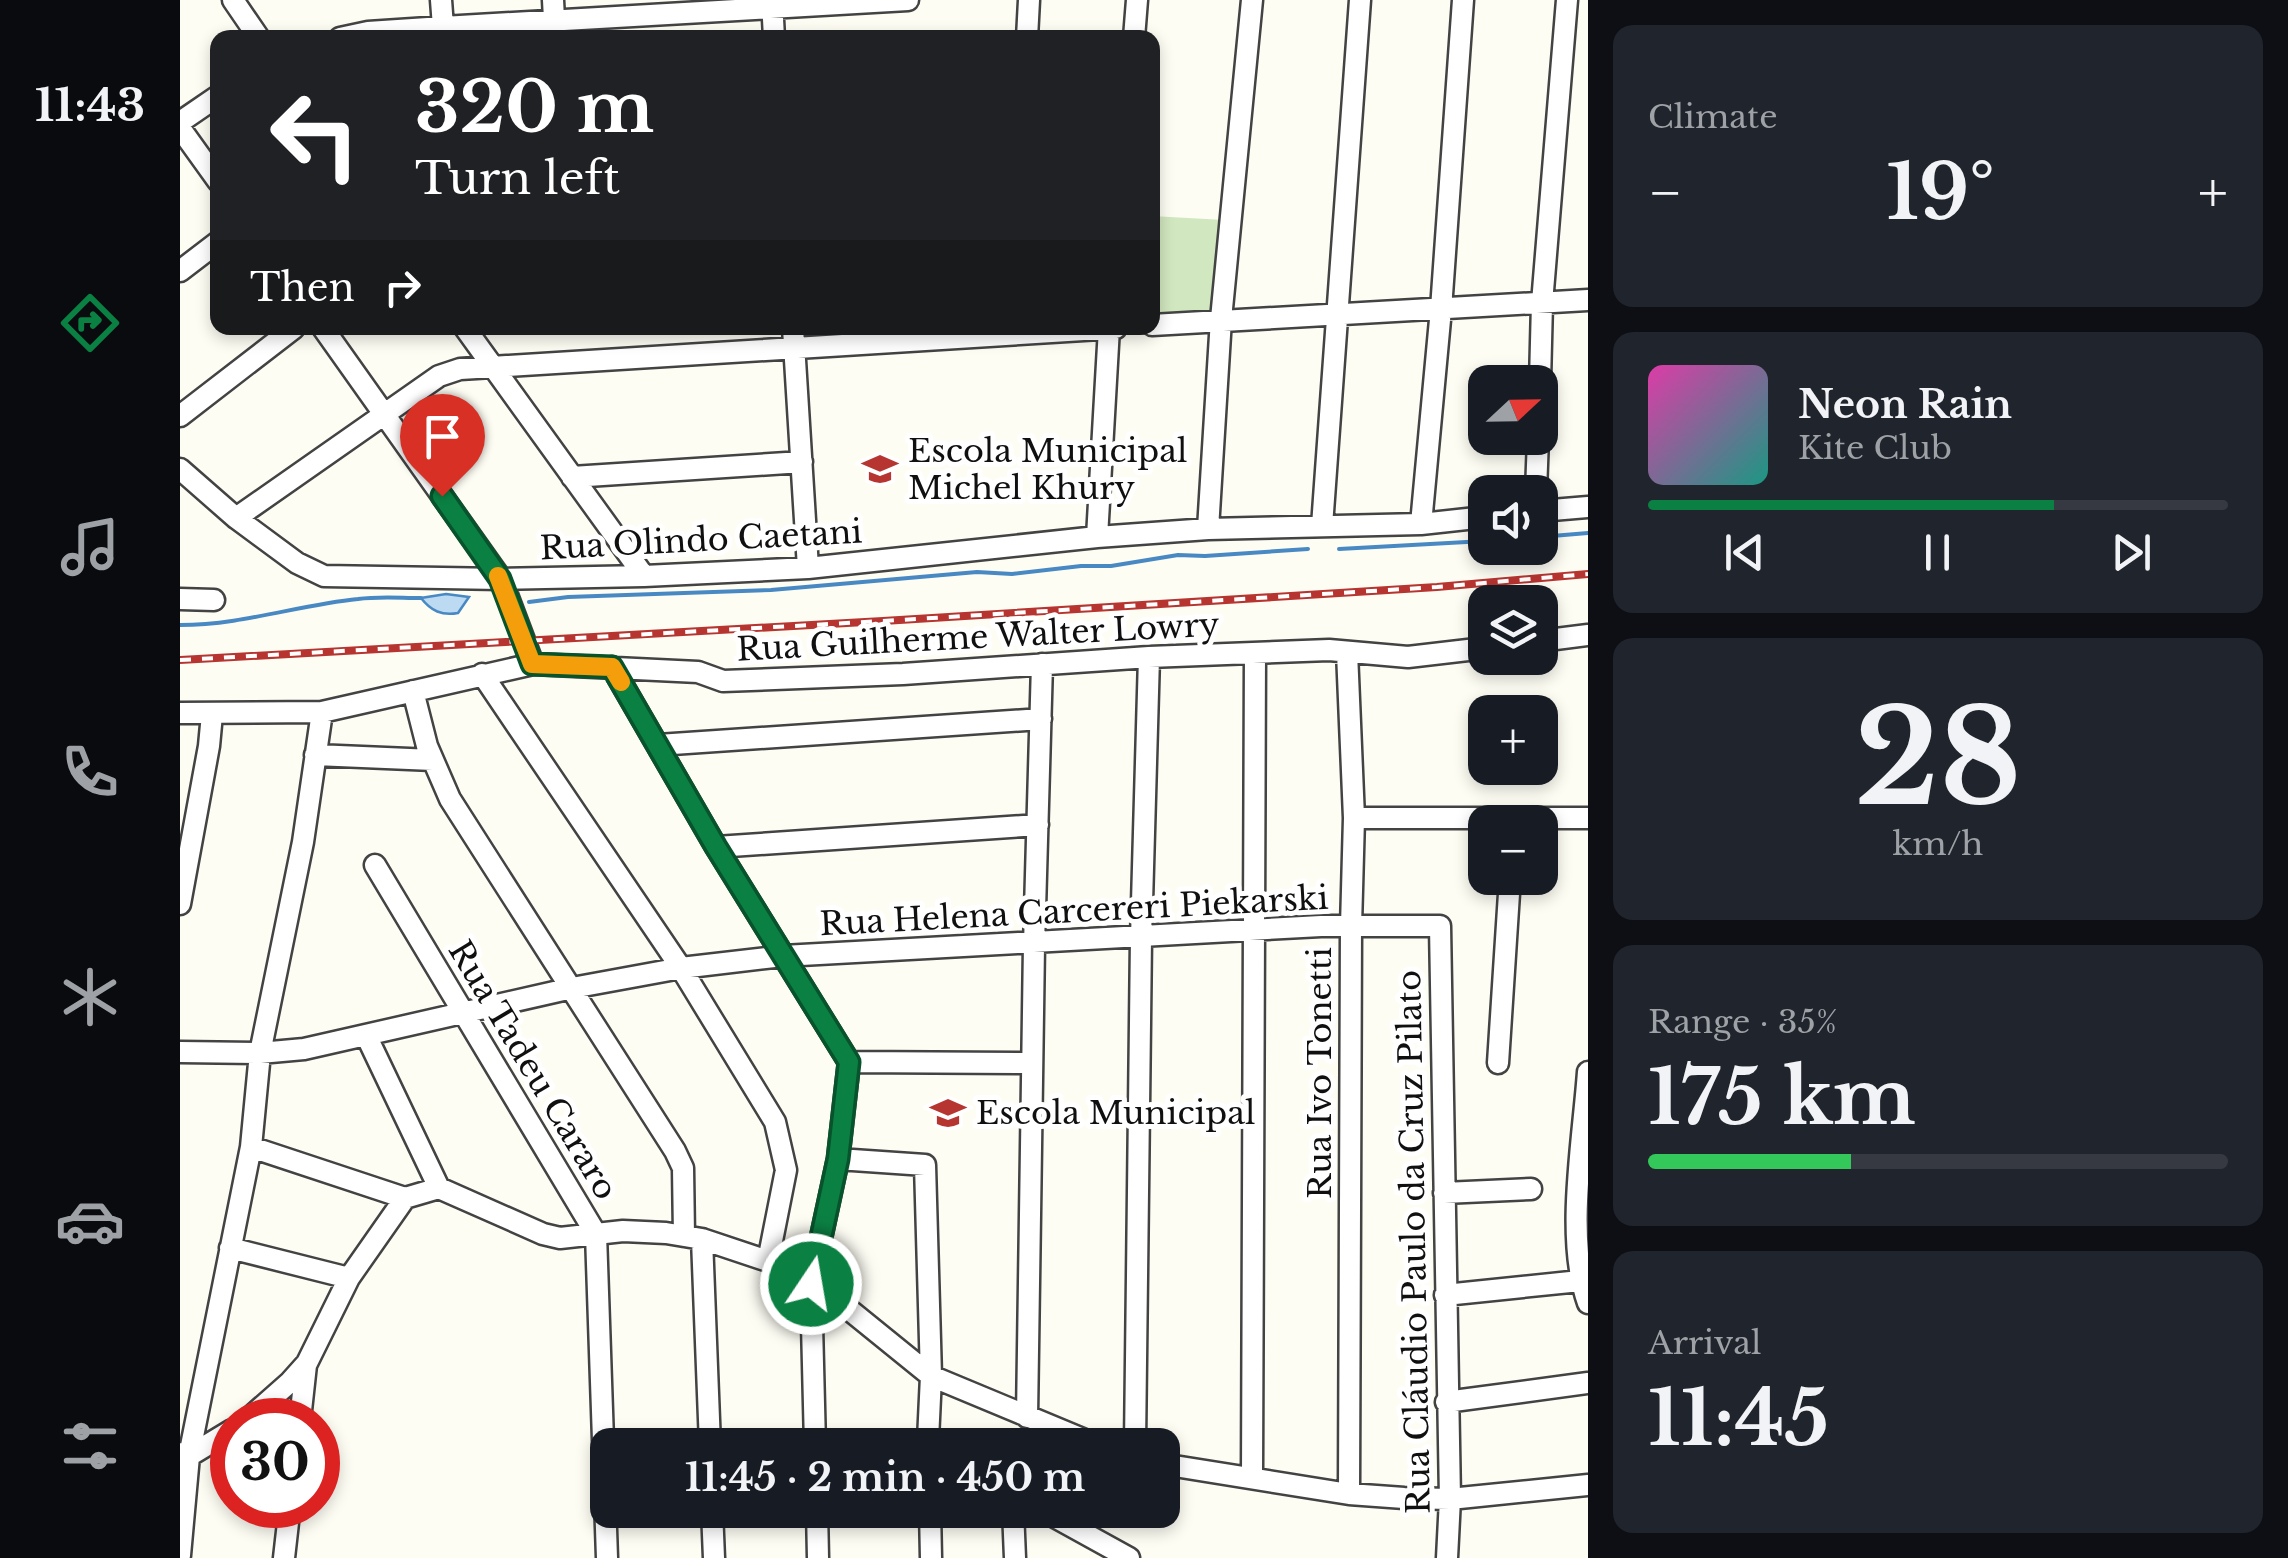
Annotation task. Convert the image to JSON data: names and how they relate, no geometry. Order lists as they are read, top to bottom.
{
  "streets": {
    "street": [
      "Rua Olindo Caetani",
      "Rua Guilherme Walter Lowry",
      "Rua Helena Carcereri Piekarski",
      "Rua Tadeu Cararo",
      "Rua Ivo Tonetti",
      "Rua Cláudio Paulo da Cruz Pilato"
    ]
  },
  "crossings": [
    ["Rua Guilherme Walter Lowry", "Rua Ivo Tonetti"],
    ["Rua Helena Carcereri Piekarski", "Rua Tadeu Cararo"],
    ["Rua Helena Carcereri Piekarski", "Rua Ivo Tonetti"],
    ["Rua Helena Carcereri Piekarski", "Rua Cláudio Paulo da Cruz Pilato"]
  ],
  "places": {
    "school or university": ["Escola Municipal Michel Khury", "Escola Municipal"]
  },
  "north": "right",
  "page": {
    "tabs": "11:43",
    "tile": [
      "Climate",
      ["28", "km/h"],
      ["Range · 35%", "175 km"],
      ["Arrival", "11:45"]
    ],
    "turn": ["320 m", "Turn left"],
    "heat": ["−", "19°", "+"],
    "then": "Then",
    "map_buttons": ["+", "−"],
    "song": ["Neon Rain", "Kite Club"],
    "limit": "30",
    "trip": "11:45 · 2 min · 450 m"
  }
}
